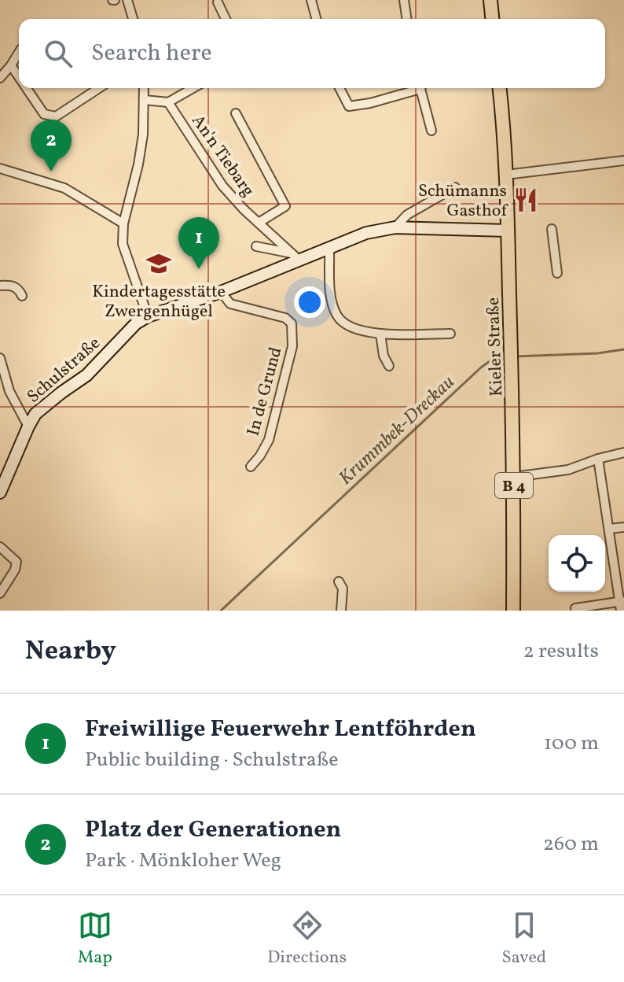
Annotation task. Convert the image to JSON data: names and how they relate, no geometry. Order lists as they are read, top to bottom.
{
  "streets": {
    "main road": ["Kieler Straße", "B 4"],
    "street": ["An'n Tiebarg", "Schulstraße", "In de Grund"]
  },
  "crossings": [
    ["An'n Tiebarg", "Schulstraße"],
    ["Kieler Straße", "Schulstraße"],
    ["Schulstraße", "In de Grund"]
  ],
  "water": ["Krummbek-Dreckau"],
  "places": {
    "restaurant": ["Schümanns Gasthof"],
    "school or university": ["Kindertagesstätte Zwergenhügel"]
  },
  "page": {
    "search": "Search here",
    "pins": ["2", "1"],
    "heading": ["Nearby", "2 results"],
    "list": [
      {
        "mark": "1",
        "name": "Freiwillige Feuerwehr Lentföhrden",
        "note": "Public building · Schulstraße",
        "value": "100 m"
      },
      {
        "mark": "2",
        "name": "Platz der Generationen",
        "note": "Park · Mönkloher Weg",
        "value": "260 m"
      }
    ],
    "nav": ["Map", "Directions", "Saved"]
  }
}
